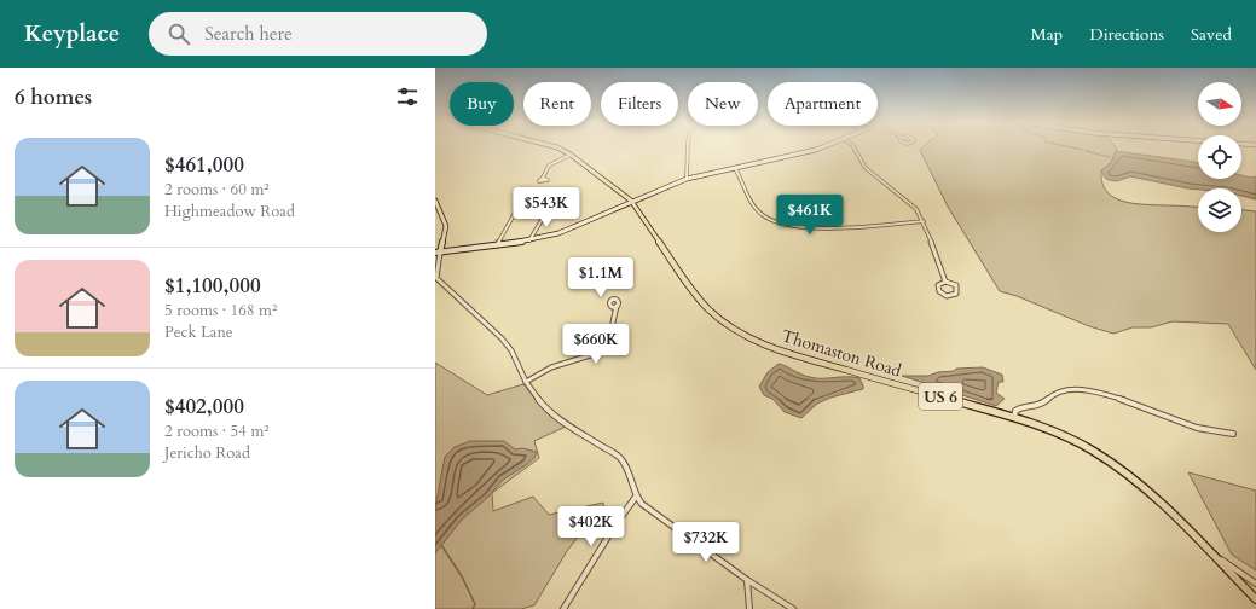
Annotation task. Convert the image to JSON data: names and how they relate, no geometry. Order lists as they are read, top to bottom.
{
  "streets": {
    "main road": ["Thomaston Road", "US 6"]
  },
  "north": "right",
  "page": {
    "header": "Keyplace",
    "search": "Search here",
    "nav": ["Map", "Directions", "Saved"],
    "heading": "6 homes",
    "chip": [
      "Buy",
      "Rent",
      "Filters",
      "New",
      "Apartment"
    ],
    "list": [
      {
        "name": "$461,000",
        "note": "2 rooms · 60 m² · Highmeadow Road"
      },
      {
        "name": "$1,100,000",
        "note": "5 rooms · 168 m² · Peck Lane"
      },
      {
        "name": "$402,000",
        "note": "2 rooms · 54 m² · Jericho Road"
      }
    ],
    "price": [
      "$543K",
      "$461K",
      "$1.1M",
      "$660K",
      "$402K",
      "$732K"
    ]
  }
}
